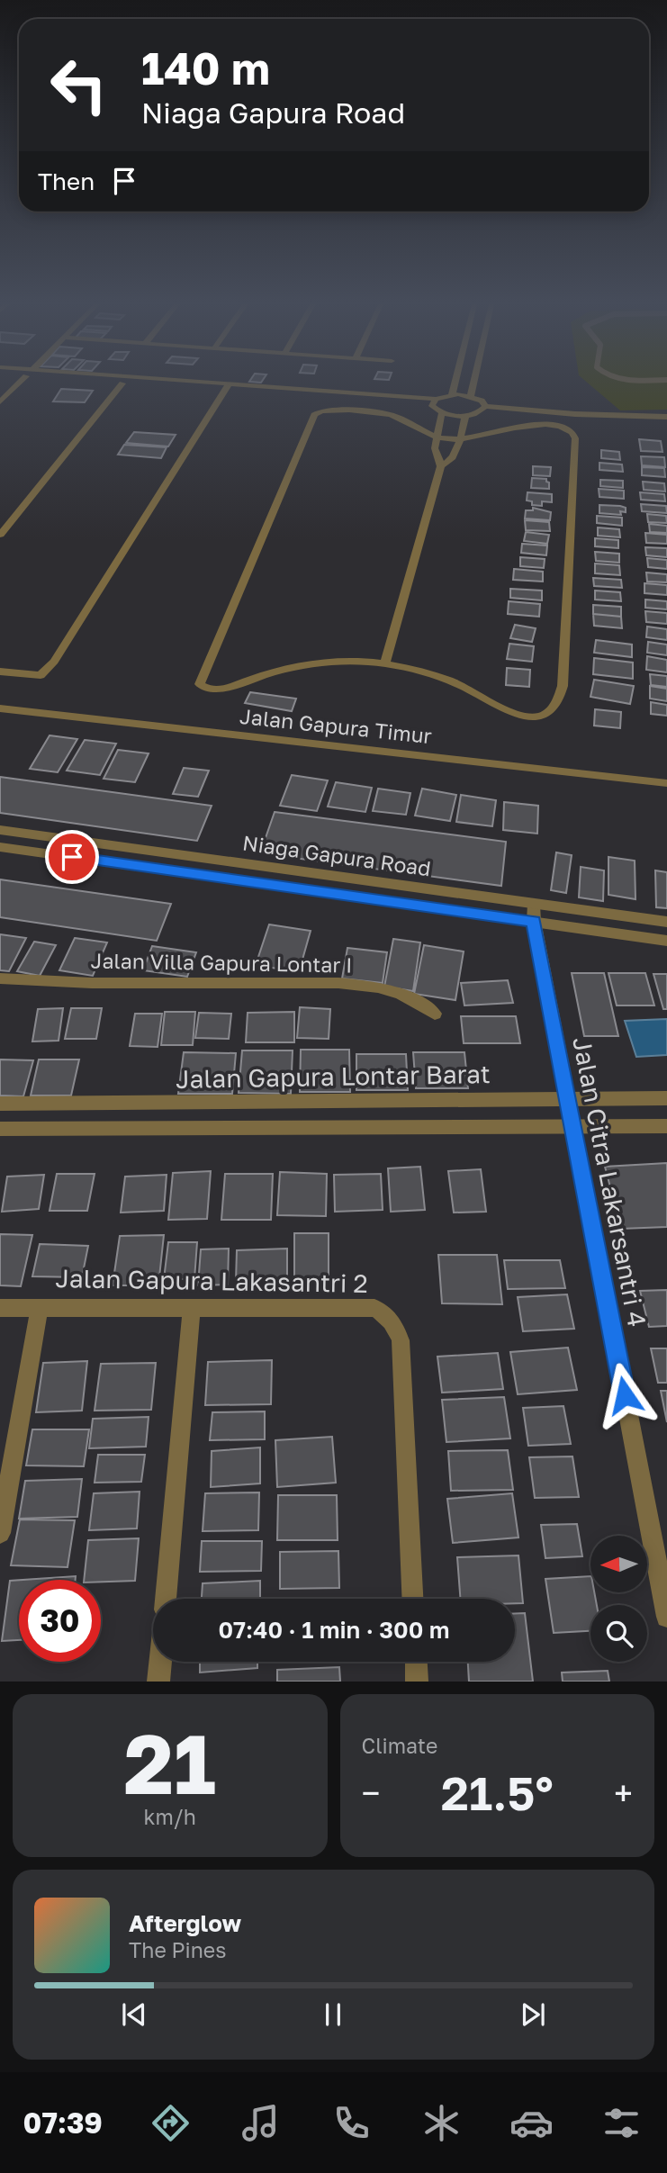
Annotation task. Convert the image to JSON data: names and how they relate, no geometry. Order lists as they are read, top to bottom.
{
  "streets": {
    "street": [
      "Jalan Gapura Timur",
      "Niaga Gapura Road",
      "Jalan Villa Gapura Lontar I",
      "Jalan Gapura Lontar Barat",
      "Jalan Citra Lakarsantri 4",
      "Jalan Gapura Lakasantri 2"
    ]
  },
  "crossings": [
    ["Niaga Gapura Road", "Jalan Citra Lakarsantri 4"],
    ["Jalan Gapura Lontar Barat", "Jalan Citra Lakarsantri 4"]
  ],
  "north": "left",
  "page": {
    "turn": ["140 m", "Niaga Gapura Road"],
    "then": "Then",
    "limit": "30",
    "trip": "07:40 · 1 min · 300 m",
    "tile": [
      ["21", "km/h"],
      "Climate"
    ],
    "heat": ["−", "21.5°", "+"],
    "song": ["Afterglow", "The Pines"],
    "tabs": "07:39"
  }
}
